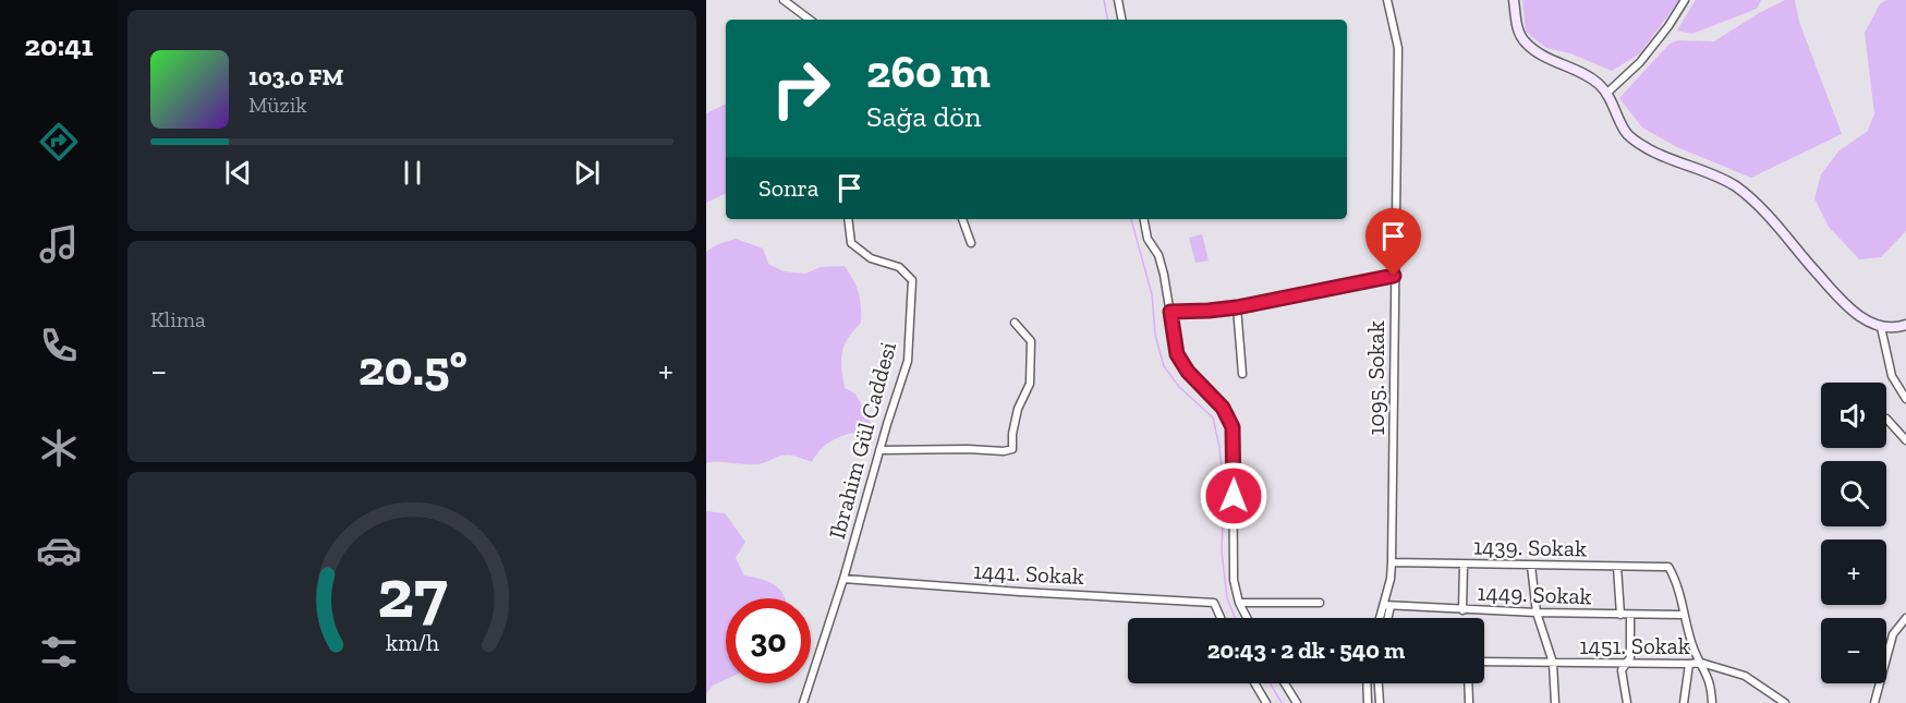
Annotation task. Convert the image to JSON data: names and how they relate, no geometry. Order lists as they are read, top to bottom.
{
  "streets": {
    "street": [
      "1095. Sokak",
      "Ibrahim Gül Caddesi",
      "1439. Sokak",
      "1441. Sokak",
      "1449. Sokak",
      "1451. Sokak"
    ]
  },
  "crossings": [
    ["1095. Sokak", "1439. Sokak"],
    ["1095. Sokak", "1449. Sokak"],
    ["Ibrahim Gül Caddesi", "1441. Sokak"],
    ["1439. Sokak", "1449. Sokak"]
  ],
  "page": {
    "tabs": "20:41",
    "turn": ["260 m", "Sağa dön"],
    "song": ["103.0 FM", "Müzik"],
    "then": "Sonra",
    "tile": "Klima",
    "heat": ["−", "20.5°", "+"],
    "map_buttons": ["+", "−"],
    "limit": "30",
    "trip": "20:43 · 2 dk · 540 m",
    "gauge": ["27", "km/h"]
  }
}
